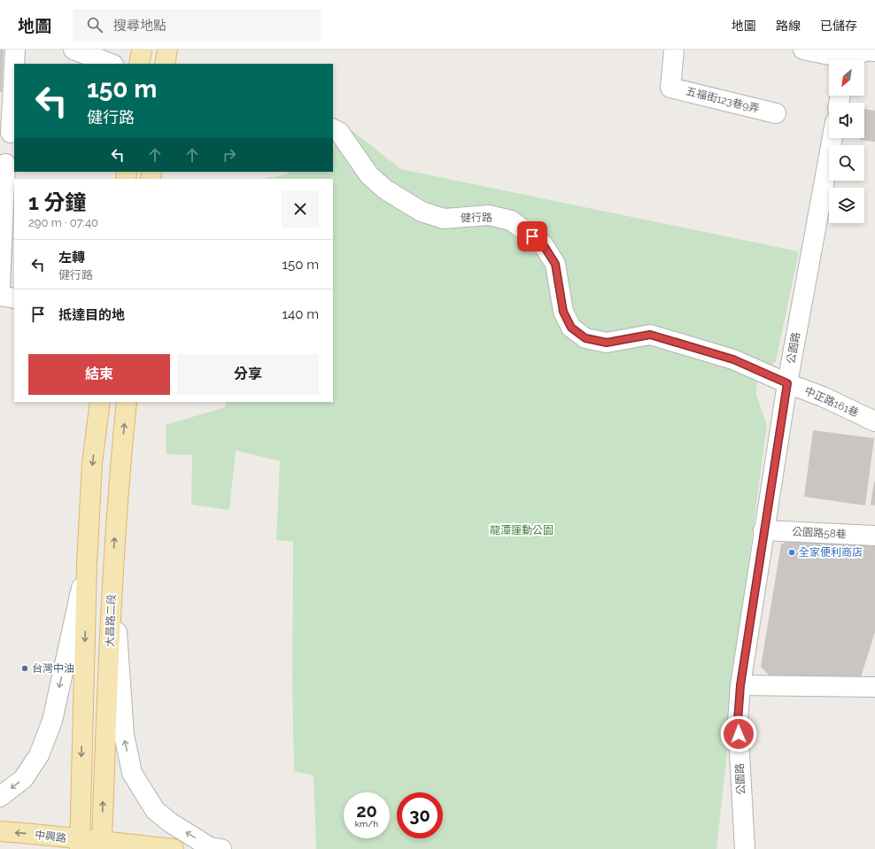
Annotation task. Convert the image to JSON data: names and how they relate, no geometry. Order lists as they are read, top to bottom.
{
  "streets": {
    "main road": ["大昌路二段", "中興路"],
    "street": [
      "五福街123巷9弄",
      "健行路",
      "公園路",
      "中正路161巷",
      "公園路58巷"
    ]
  },
  "crossings": [
    ["健行路", "公園路"],
    ["健行路", "中正路161巷"],
    ["公園路", "中正路161巷"],
    ["公園路", "公園路58巷"],
    ["大昌路二段", "中興路"]
  ],
  "one_way": ["中興路"],
  "parks": ["龍潭運動公園"],
  "places": ["全家便利商店", "台灣中油"],
  "north": "bottom left",
  "page": {
    "header": "地圖",
    "search": "搜尋地點",
    "nav": ["地圖", "路線", "已儲存"],
    "turn": ["150 m", "健行路"],
    "heading": ["1 分鐘", "290 m · 07:40"],
    "list": [
      {
        "name": "左轉",
        "note": "健行路",
        "value": "150 m"
      },
      {
        "name": "抵達目的地",
        "value": "140 m"
      }
    ],
    "buttons": ["結束", "分享"],
    "speed": "20 km/h",
    "limit": "30"
  }
}
